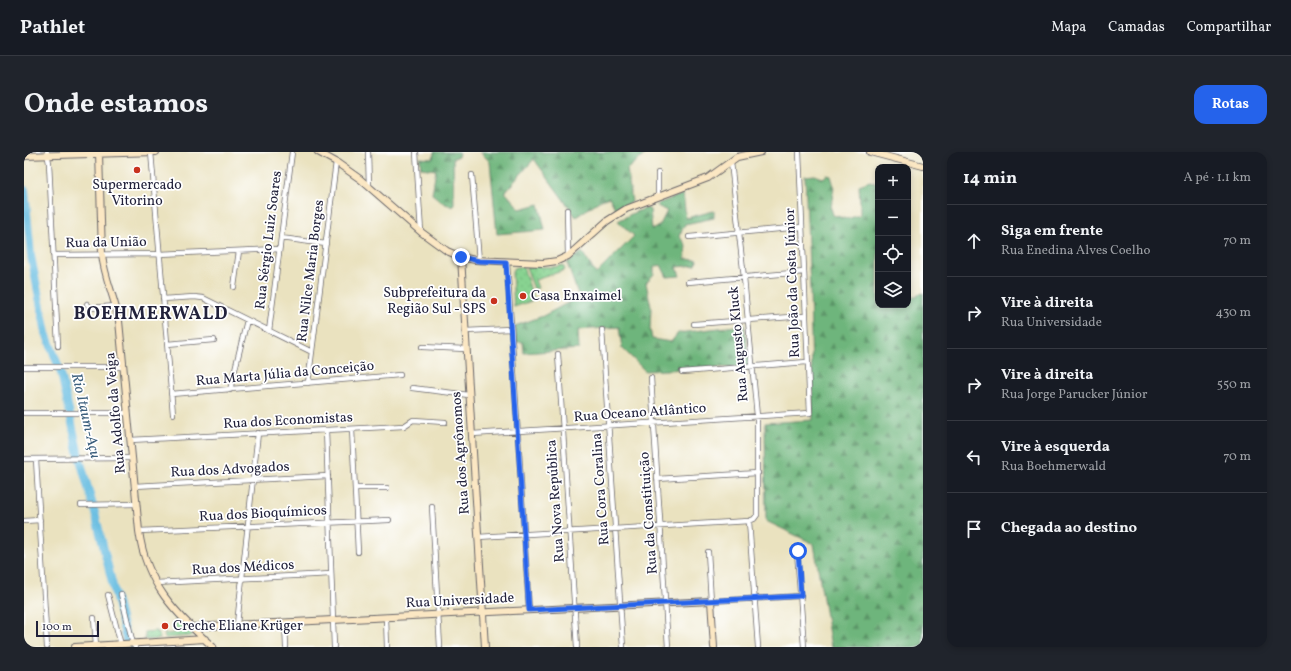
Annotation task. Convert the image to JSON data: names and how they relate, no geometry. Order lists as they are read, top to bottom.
{
  "streets": {
    "street": [
      "Rua Sérgio Luiz Soares",
      "Rua da União",
      "Rua Nilce Maria Borges",
      "Rua João da Costa Júnior",
      "Rua Augusto Kluck",
      "Rua Marta Júlia da Conceição",
      "Rua Adolfo da Veiga",
      "Rua Oceano Atlântico",
      "Rua dos Economistas",
      "Rua dos Agrônomos",
      "Rua dos Advogados",
      "Rua Cora Coralina",
      "Rua Nova República",
      "Rua da Constituição",
      "Rua dos Bioquímicos",
      "Rua dos Médicos",
      "Rua Universidade"
    ]
  },
  "crossings": [
    ["Rua Sérgio Luiz Soares", "Rua da União"],
    ["Rua da União", "Rua Adolfo da Veiga"],
    ["Rua Nilce Maria Borges", "Rua Marta Júlia da Conceição"],
    ["Rua João da Costa Júnior", "Rua Oceano Atlântico"],
    ["Rua Augusto Kluck", "Rua Oceano Atlântico"],
    ["Rua Adolfo da Veiga", "Rua dos Economistas"],
    ["Rua Adolfo da Veiga", "Rua dos Advogados"],
    ["Rua Adolfo da Veiga", "Rua dos Bioquímicos"],
    ["Rua Adolfo da Veiga", "Rua dos Médicos"],
    ["Rua Adolfo da Veiga", "Rua Universidade"],
    ["Rua Oceano Atlântico", "Rua dos Agrônomos"],
    ["Rua Oceano Atlântico", "Rua Cora Coralina"],
    ["Rua Oceano Atlântico", "Rua Nova República"],
    ["Rua Oceano Atlântico", "Rua da Constituição"],
    ["Rua dos Agrônomos", "Rua Universidade"],
    ["Rua Cora Coralina", "Rua Universidade"],
    ["Rua Nova República", "Rua Universidade"],
    ["Rua da Constituição", "Rua Universidade"]
  ],
  "districts": ["BOEHMERWALD"],
  "water": ["Rio Itaum-Açu"],
  "places": [
    "Supermercado Vitorino",
    "Casa Enxaimel",
    "Subprefeitura da Região Sul - SPS",
    "Creche Eliane Krüger"
  ],
  "scale_bar": "100 m",
  "page": {
    "header": "Pathlet",
    "nav": ["Mapa", "Camadas", "Compartilhar"],
    "title": "Onde estamos",
    "buttons": "Rotas",
    "heading": ["14 min", "A pé · 1.1 km"],
    "map_buttons": ["+", "−"],
    "list": [
      ["Siga em frente", "Rua Enedina Alves Coelho", "70 m"],
      ["Vire à direita", "Rua Universidade", "430 m"],
      ["Vire à direita", "Rua Jorge Parucker Júnior", "550 m"],
      ["Vire à esquerda", "Rua Boehmerwald", "70 m"],
      "Chegada ao destino"
    ],
    "scale": "100 m"
  }
}
